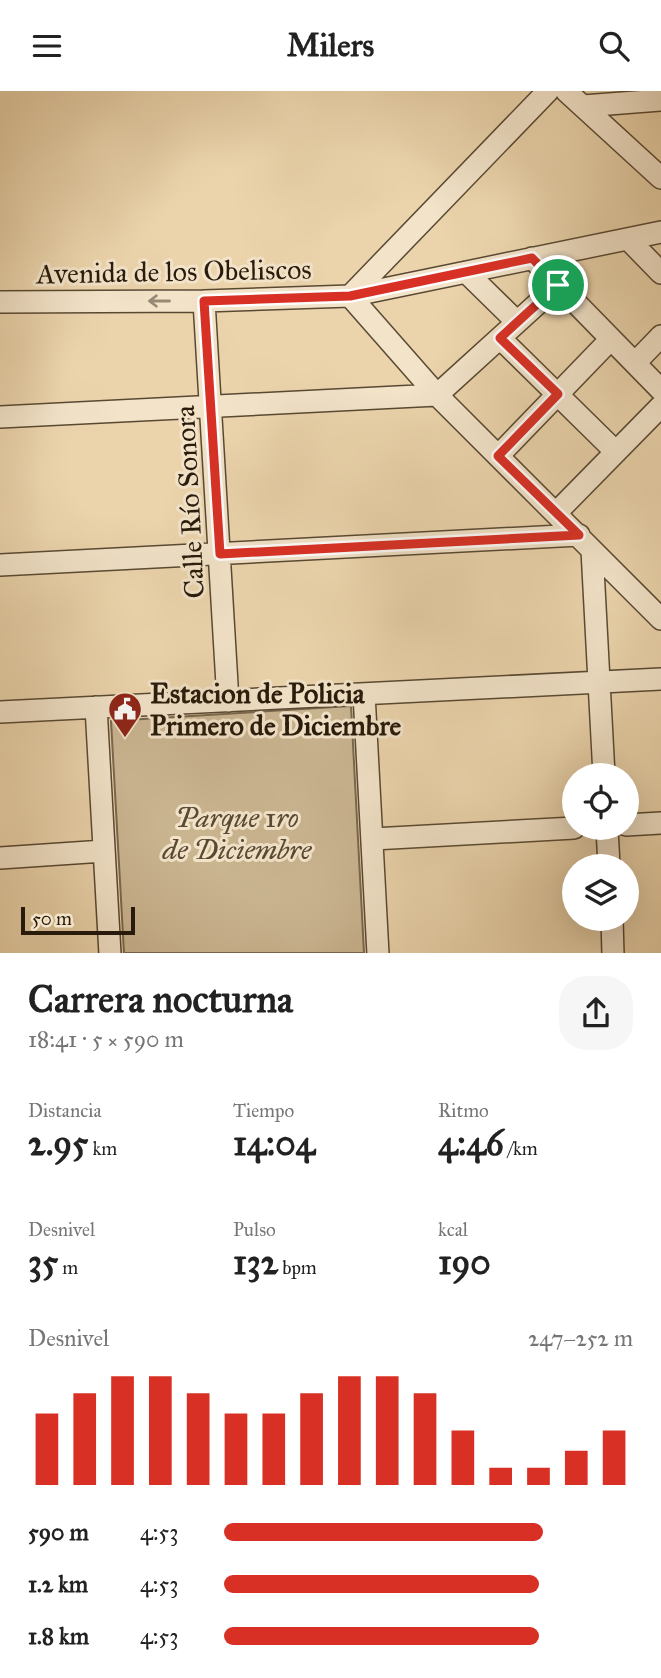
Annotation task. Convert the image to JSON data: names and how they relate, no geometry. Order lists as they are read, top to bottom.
{
  "streets": {
    "street": ["Avenida de los Obeliscos", "Calle Río Sonora"]
  },
  "crossings": [
    ["Avenida de los Obeliscos", "Calle Río Sonora"]
  ],
  "parks": ["Parque 1ro de Diciembre"],
  "places": {
    "public building": ["Estacion de Policia Primero de Diciembre"]
  },
  "scale_bar": "50 m",
  "page": {
    "header": "Milers",
    "scale": "50 m",
    "heading": ["Carrera nocturna", "18:41 · 5 × 590 m"],
    "stats": [
      ["Distancia", "2.95 km"],
      ["Tiempo", "14:04"],
      ["Ritmo", "4:46 /km"],
      ["Desnivel", "35 m"],
      ["Pulso", "132 bpm"],
      ["kcal", "190"]
    ],
    "chart": ["Desnivel", "247–252 m"],
    "list": [
      {
        "name": "590 m",
        "note": "4:53"
      },
      {
        "name": "1.2 km",
        "note": "4:53"
      },
      {
        "name": "1.8 km",
        "note": "4:53"
      }
    ]
  }
}
